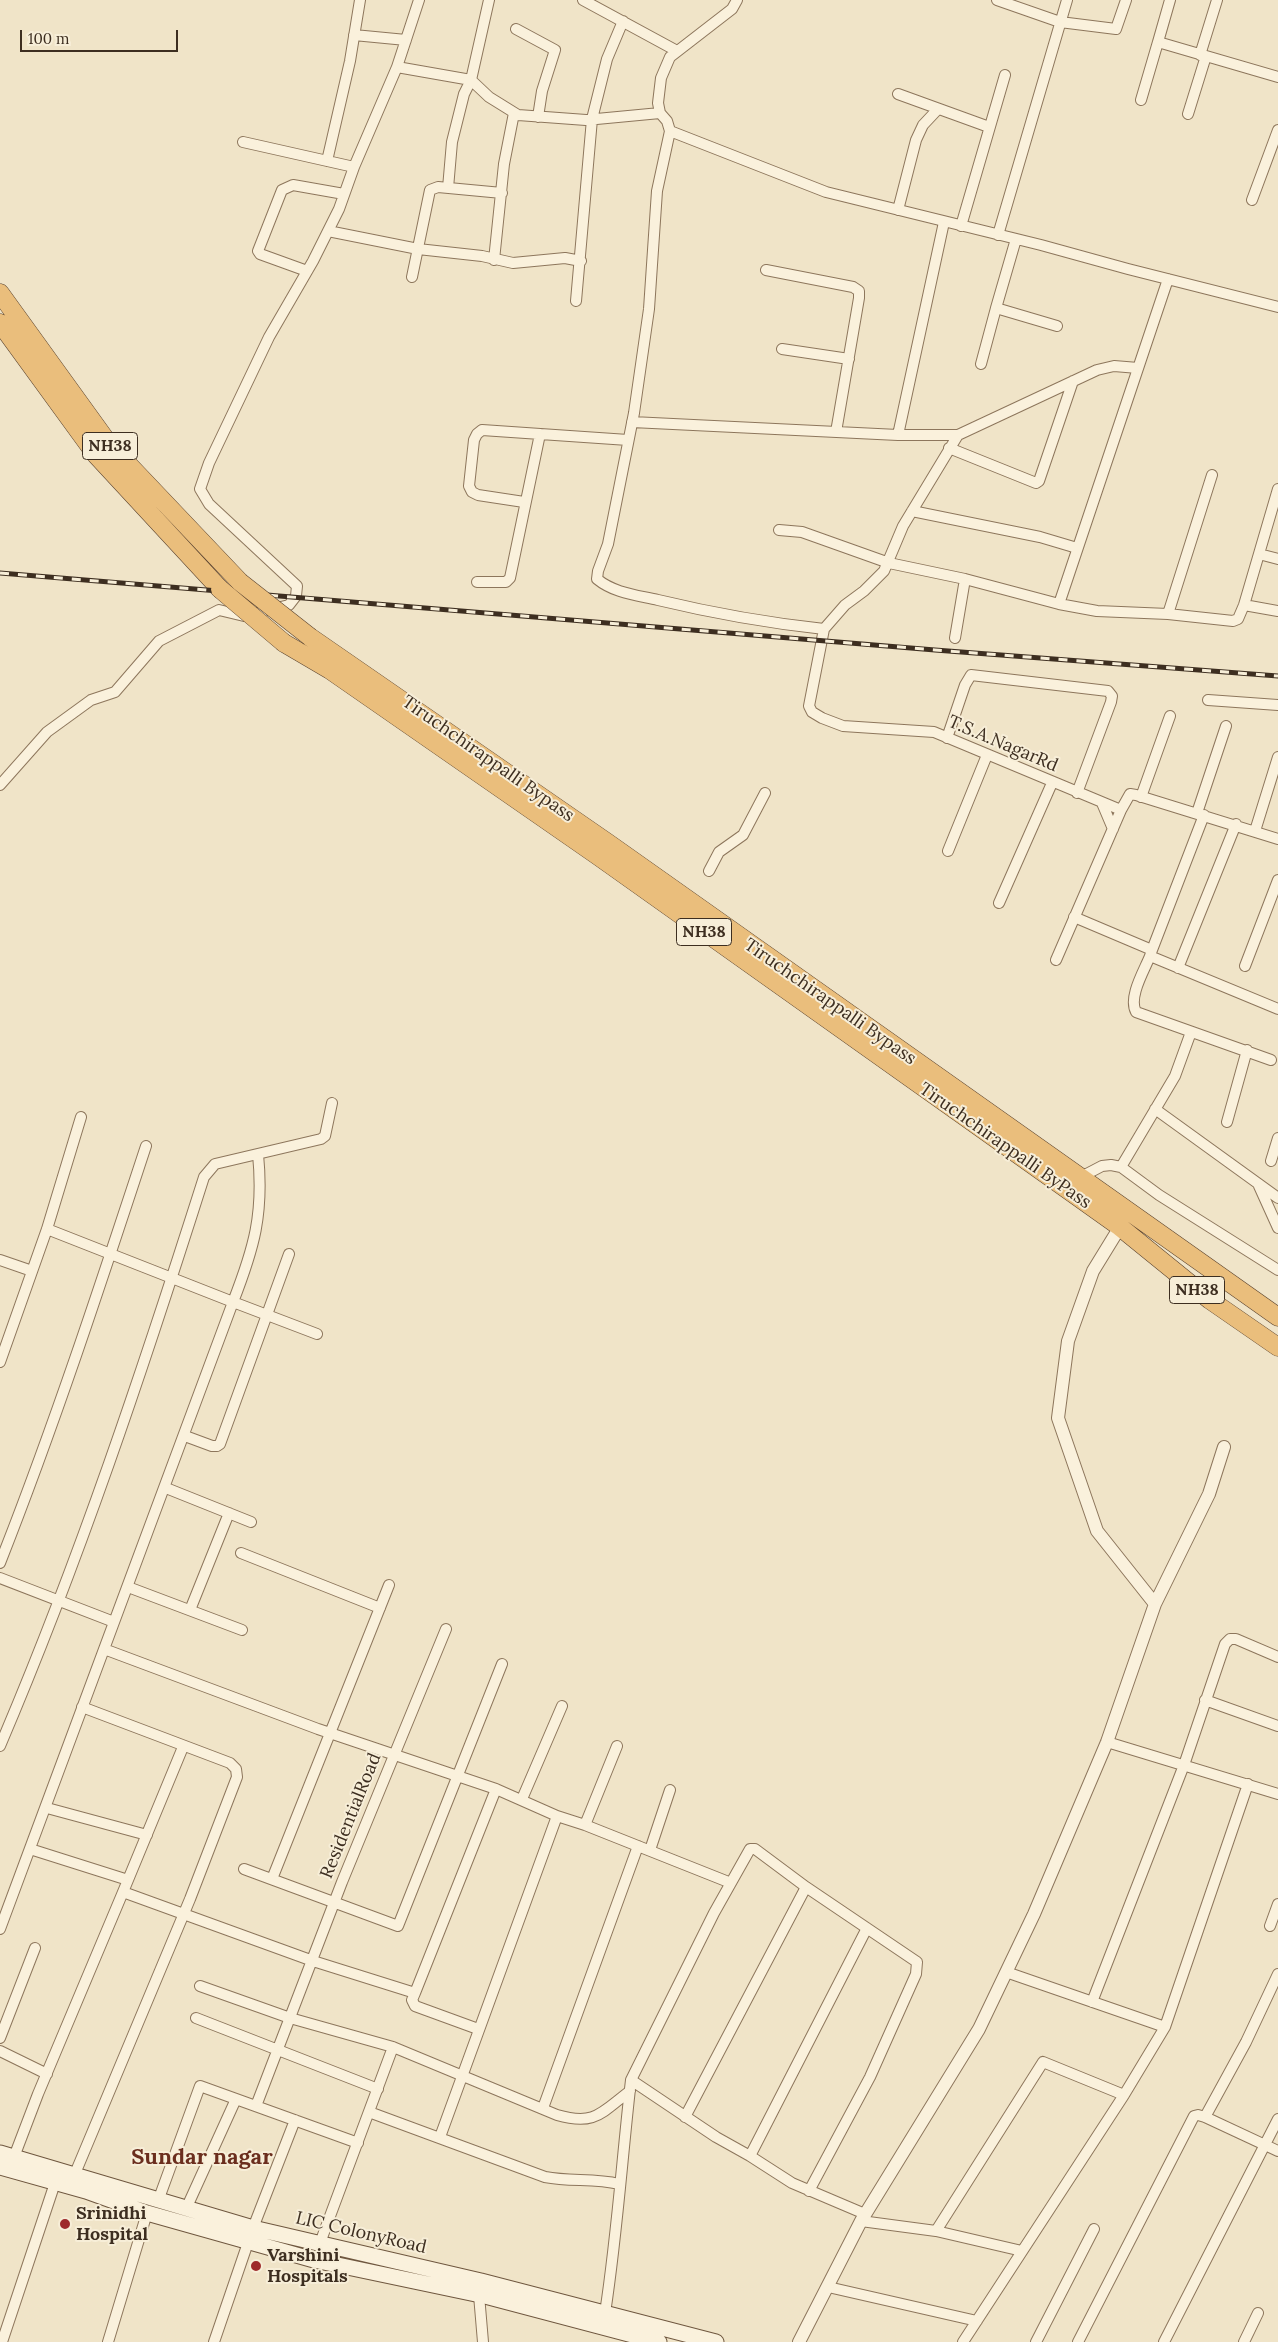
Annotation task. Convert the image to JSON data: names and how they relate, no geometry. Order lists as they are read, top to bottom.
{
  "streets": {
    "highway": ["NH38", "Tiruchchirappalli Bypass", "Tiruchchirappalli ByPass"],
    "main road": ["LIC ColonyRoad"],
    "street": ["T.S.A.NagarRd", "ResidentialRoad"]
  },
  "crossings": [
    ["Tiruchchirappalli Bypass", "Tiruchchirappalli ByPass"]
  ],
  "districts": ["Sundar nagar"],
  "places": ["Srinidhi Hospital", "Varshini Hospitals"],
  "scale_bar": "100 m"
}
